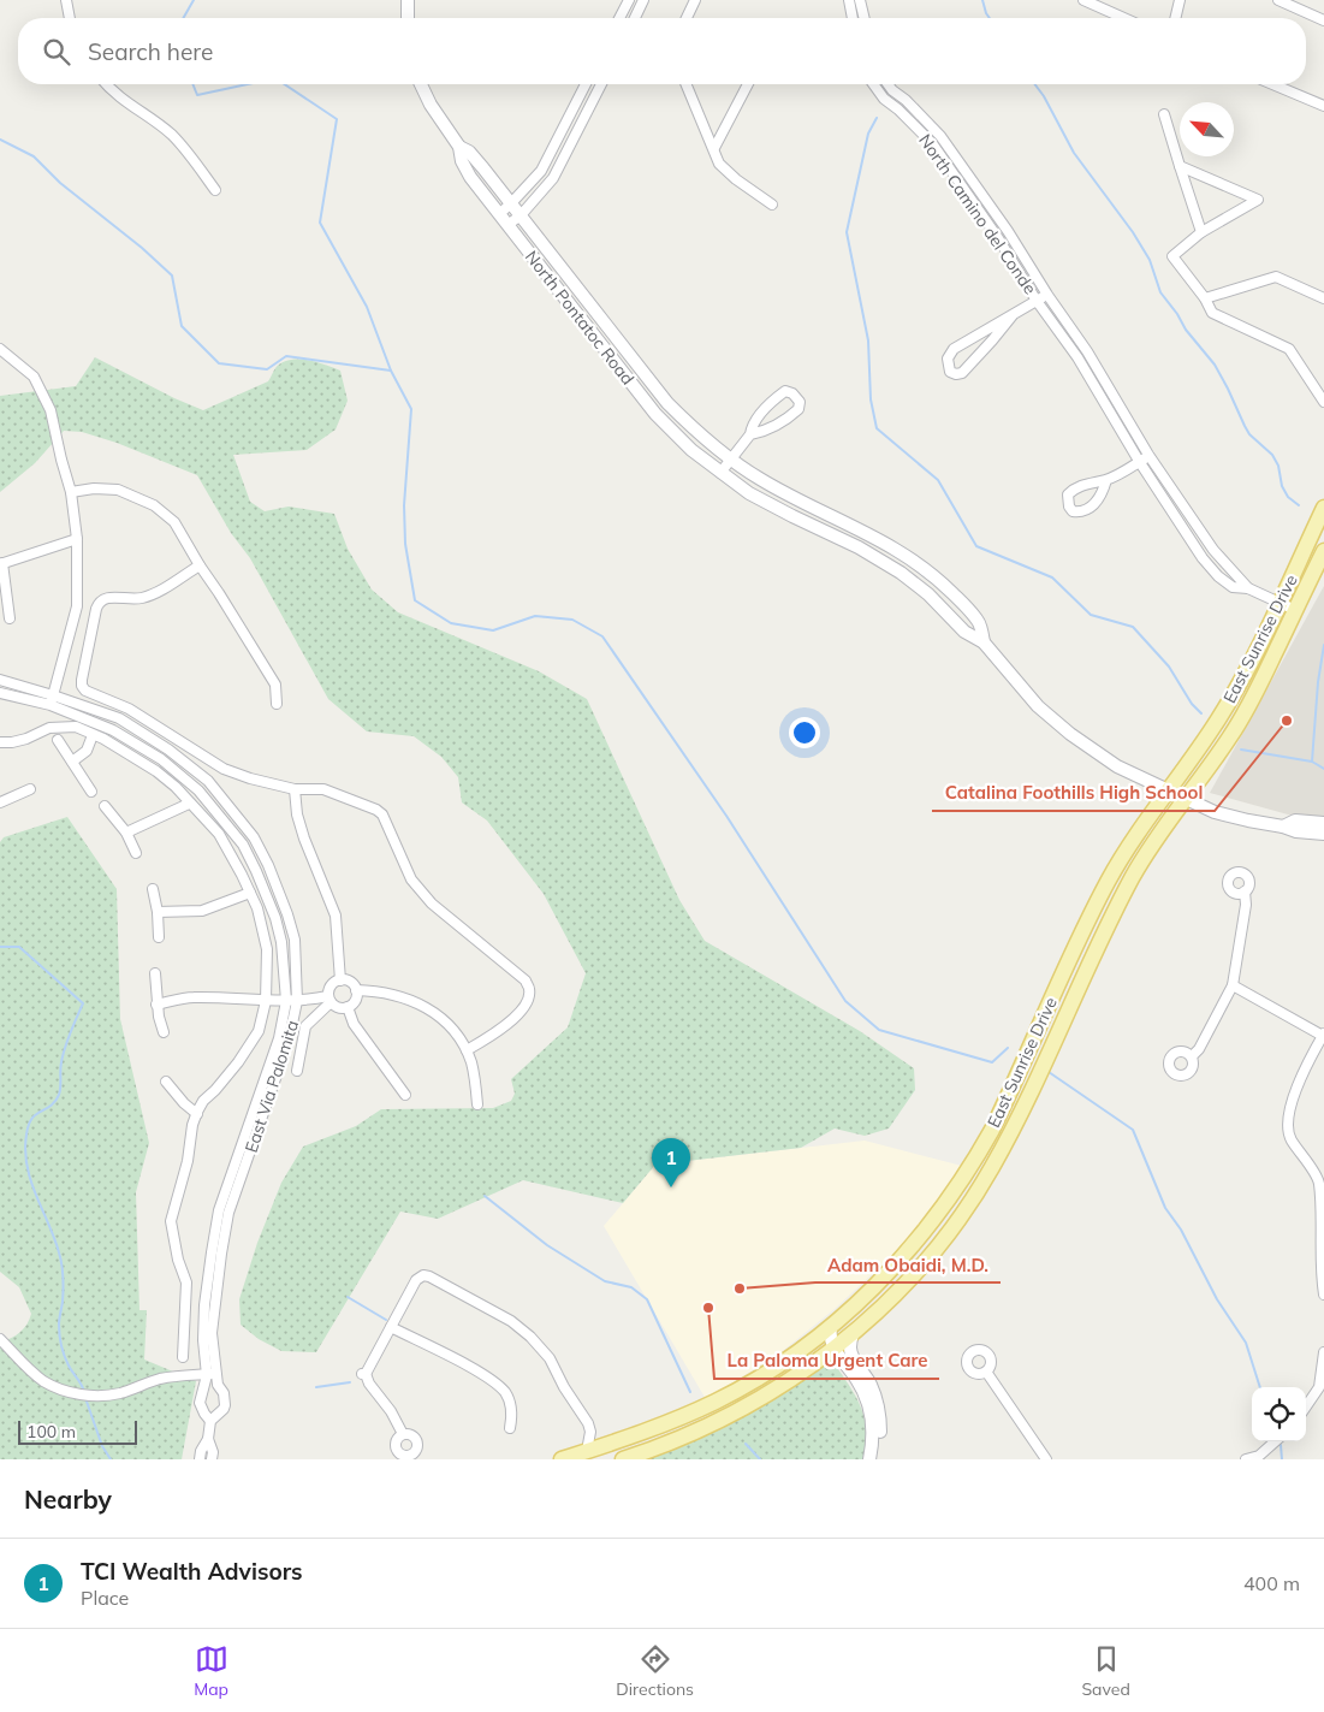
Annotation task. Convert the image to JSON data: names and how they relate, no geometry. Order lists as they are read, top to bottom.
{
  "streets": {
    "main road": ["East Sunrise Drive"],
    "street": ["North Camino del Conde", "North Pontatoc Road", "East Via Palomita"]
  },
  "crossings": [
    ["North Camino del Conde", "East Sunrise Drive"],
    ["North Pontatoc Road", "East Sunrise Drive"]
  ],
  "places": ["Catalina Foothills High School", "Adam Obaidi, M.D.", "La Paloma Urgent Care"],
  "scale_bar": "100 m",
  "north": "top left",
  "page": {
    "search": "Search here",
    "pins": "1",
    "scale": "100 m",
    "heading": "Nearby",
    "list": [
      {
        "mark": "1",
        "name": "TCI Wealth Advisors",
        "note": "Place",
        "value": "400 m"
      }
    ],
    "nav": ["Map", "Directions", "Saved"]
  }
}
